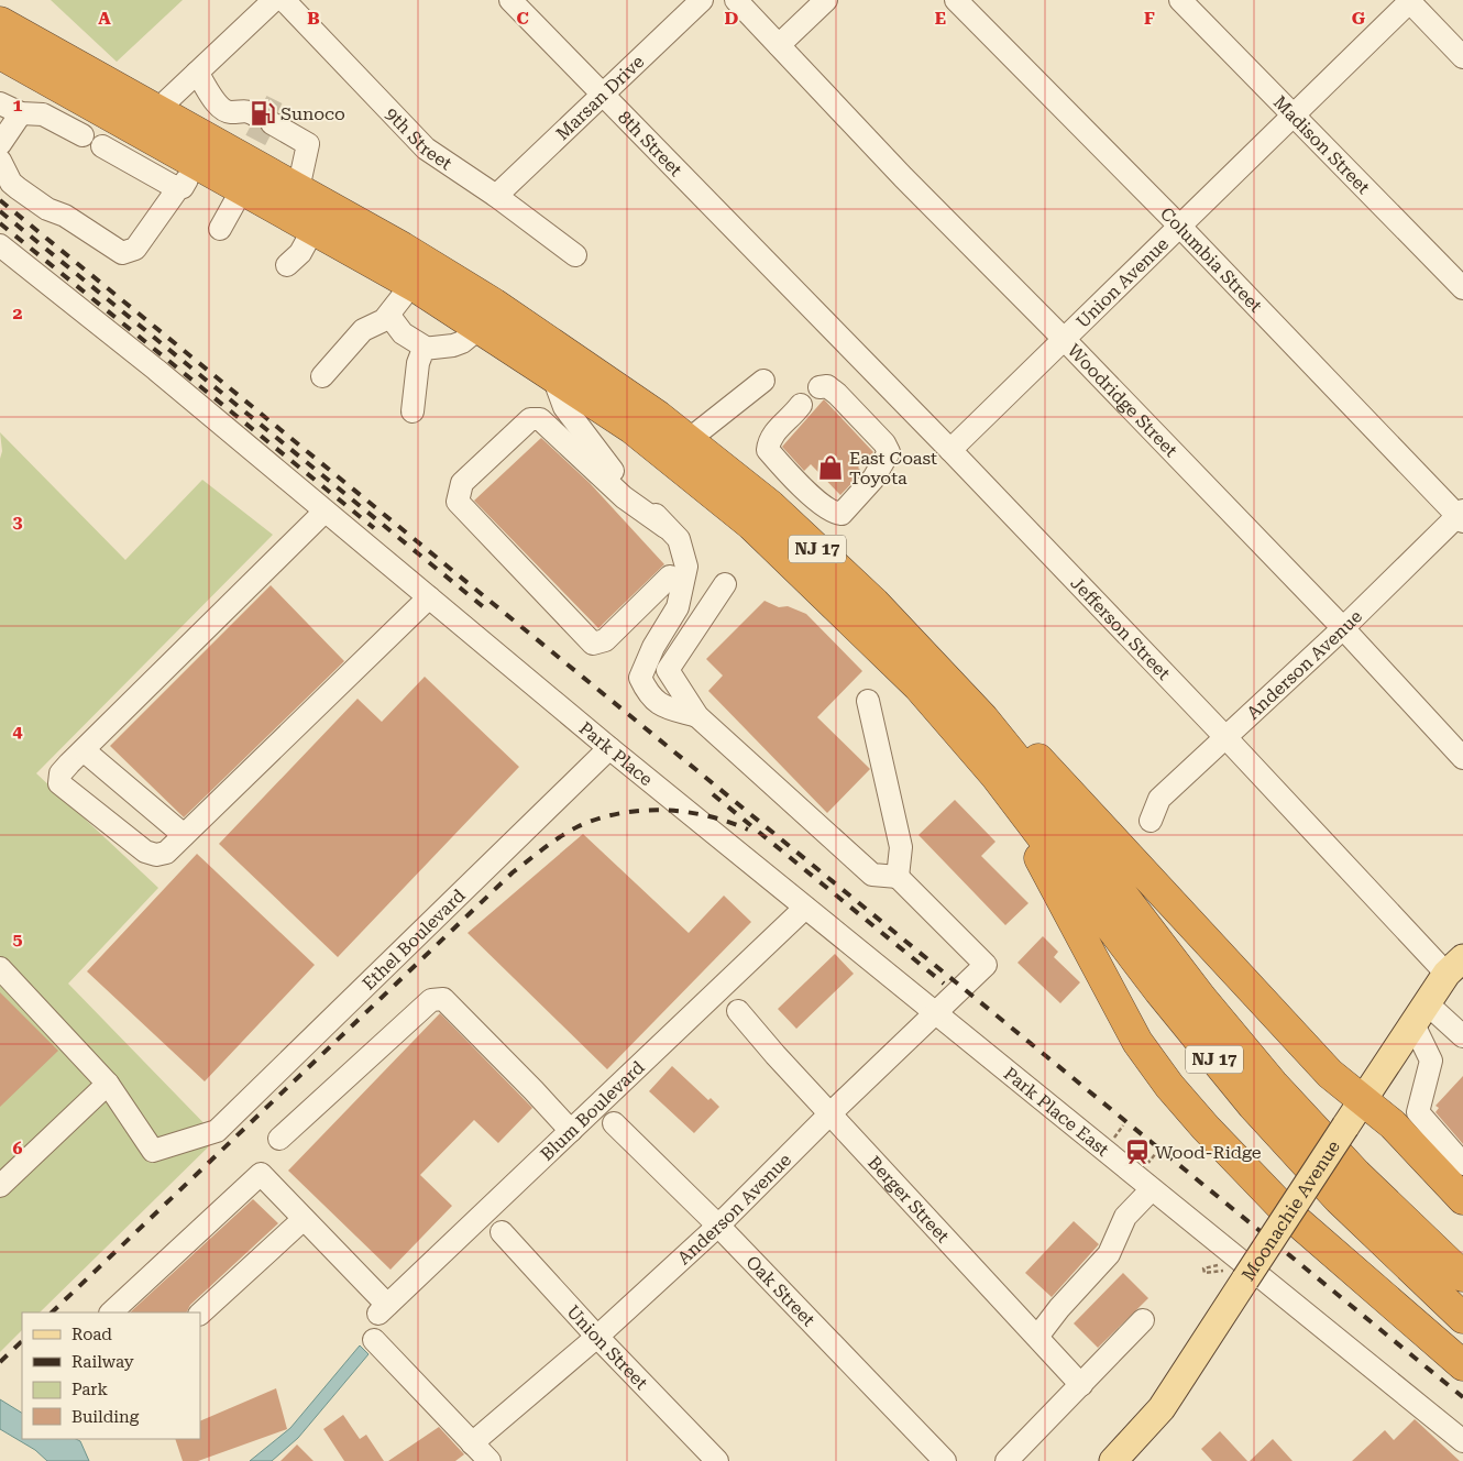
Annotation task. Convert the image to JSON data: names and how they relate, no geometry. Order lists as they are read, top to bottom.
{
  "streets": {
    "highway": ["NJ 17"],
    "main road": ["Moonachie Avenue"],
    "street": [
      "Marsan Drive",
      "9th Street",
      "Madison Street",
      "8th Street",
      "Columbia Street",
      "Union Avenue",
      "Woodridge Street",
      "Jefferson Street",
      "Anderson Avenue",
      "Park Place",
      "Ethel Boulevard",
      "Blum Boulevard",
      "Park Place East",
      "Berger Street",
      "Oak Street",
      "Union Street"
    ]
  },
  "crossings": [
    ["Marsan Drive", "9th Street"],
    ["Marsan Drive", "8th Street"],
    ["Madison Street", "Union Avenue"],
    ["8th Street", "Jefferson Street"],
    ["Columbia Street", "Union Avenue"],
    ["Columbia Street", "Anderson Avenue"],
    ["Union Avenue", "Woodridge Street"],
    ["Union Avenue", "Jefferson Street"],
    ["Woodridge Street", "Anderson Avenue"],
    ["Jefferson Street", "Anderson Avenue"],
    ["Jefferson Street", "Moonachie Avenue"],
    ["Anderson Avenue", "Park Place East"],
    ["Anderson Avenue", "Berger Street"],
    ["Anderson Avenue", "Oak Street"],
    ["Anderson Avenue", "Union Street"],
    ["Park Place", "Ethel Boulevard"],
    ["Park Place", "Blum Boulevard"],
    ["Park Place", "Park Place East"],
    ["Blum Boulevard", "Park Place East"]
  ],
  "places": {
    "fuel station": ["Sunoco"],
    "shop": ["East Coast Toyota"],
    "station": ["Wood-Ridge"]
  },
  "legend": [
    "Road",
    "Railway",
    "Park",
    "Building"
  ],
  "grid": {
    "columns": [
      "A",
      "B",
      "C",
      "D",
      "E",
      "F",
      "G"
    ],
    "rows": [
      "1",
      "2",
      "3",
      "4",
      "5",
      "6"
    ]
  }
}
